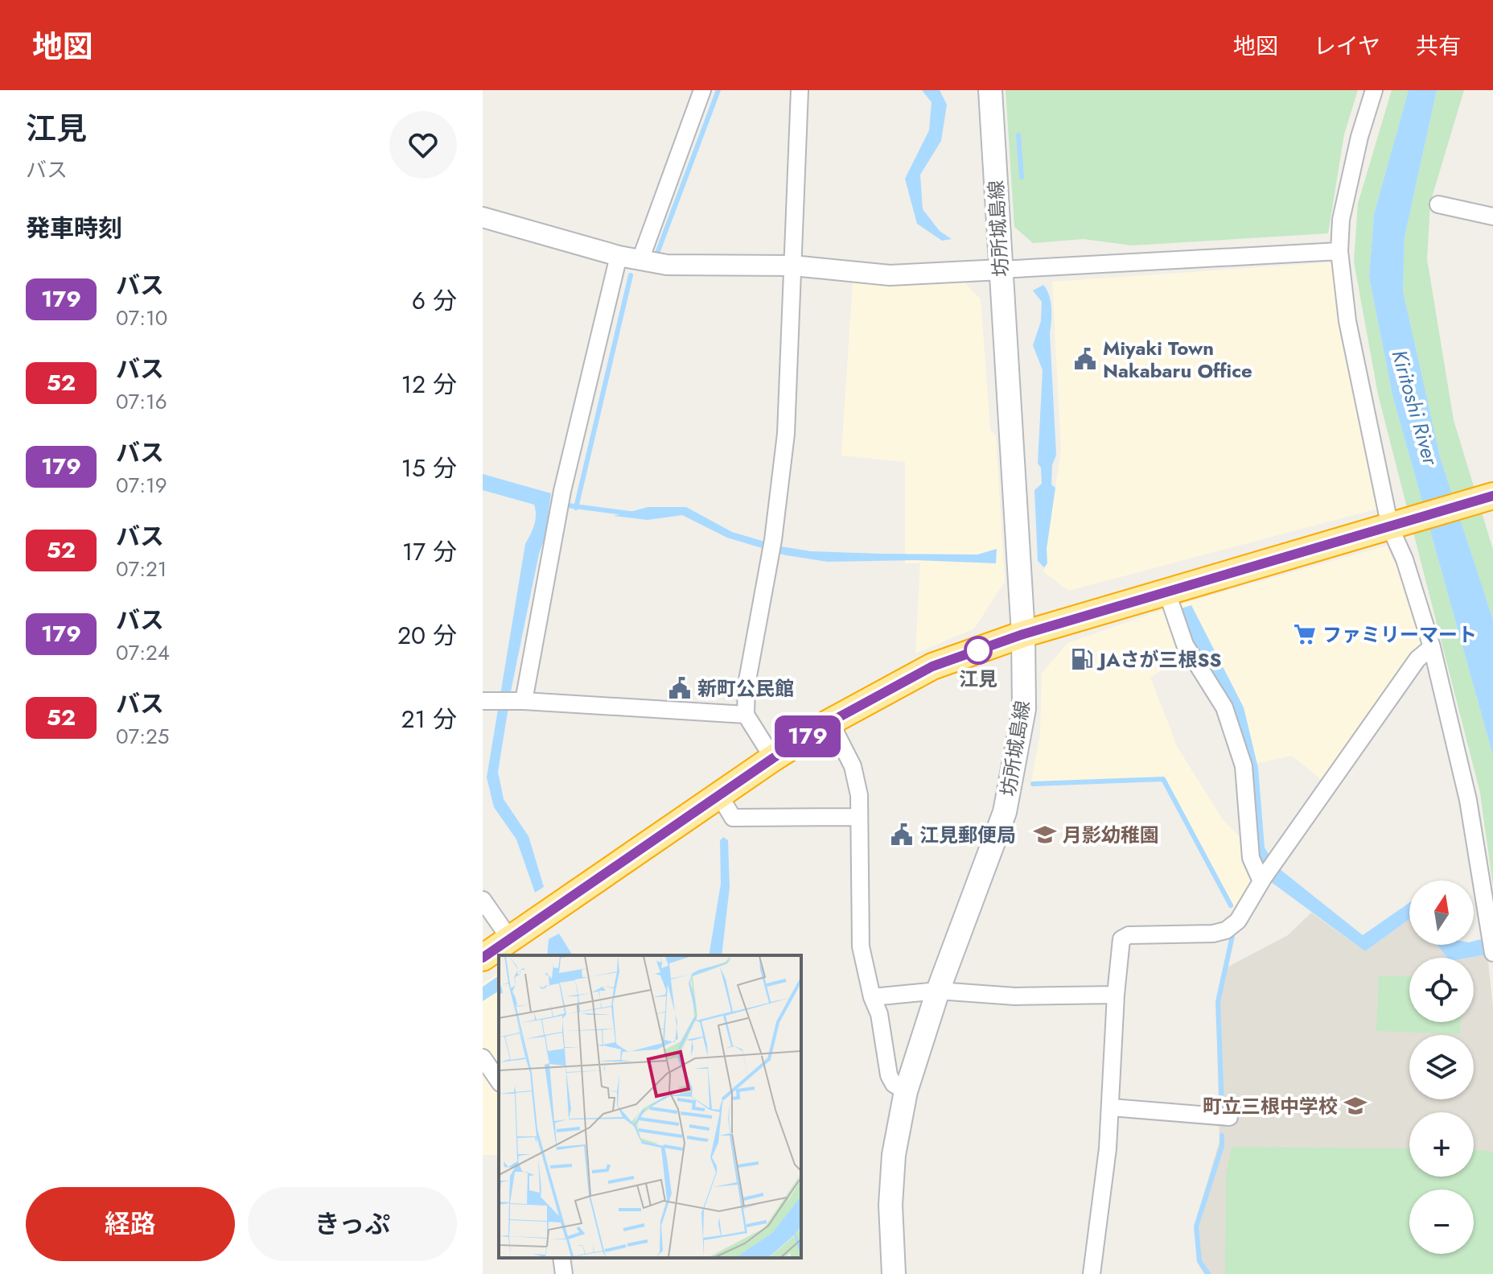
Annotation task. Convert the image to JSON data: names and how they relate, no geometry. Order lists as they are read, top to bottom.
{
  "streets": {
    "main road": ["坊所城島線"]
  },
  "water": ["Kiritoshi River"],
  "places": {
    "public building": ["Miyaki Town Nakabaru Office", "新町公民館", "江見郵便局"],
    "supermarket": ["ファミリーマート"],
    "other": ["江見"],
    "fuel station": ["JAさが三根SS"],
    "school or university": ["月影幼稚園", "町立三根中学校"]
  },
  "lines": ["bus line 179"],
  "north": "top",
  "page": {
    "header": "地図",
    "nav": ["地図", "レイヤ", "共有"],
    "heading": [
      ["江見", "バス"],
      "発車時刻"
    ],
    "on_map": "179",
    "list": [
      {
        "mark": "179",
        "name": "バス",
        "note": "07:10",
        "value": "6 分"
      },
      {
        "mark": "52",
        "name": "バス",
        "note": "07:16",
        "value": "12 分"
      },
      {
        "mark": "179",
        "name": "バス",
        "note": "07:19",
        "value": "15 分"
      },
      {
        "mark": "52",
        "name": "バス",
        "note": "07:21",
        "value": "17 分"
      },
      {
        "mark": "179",
        "name": "バス",
        "note": "07:24",
        "value": "20 分"
      },
      {
        "mark": "52",
        "name": "バス",
        "note": "07:25",
        "value": "21 分"
      }
    ],
    "map_buttons": ["+", "−"],
    "buttons": ["経路", "きっぷ"]
  }
}
